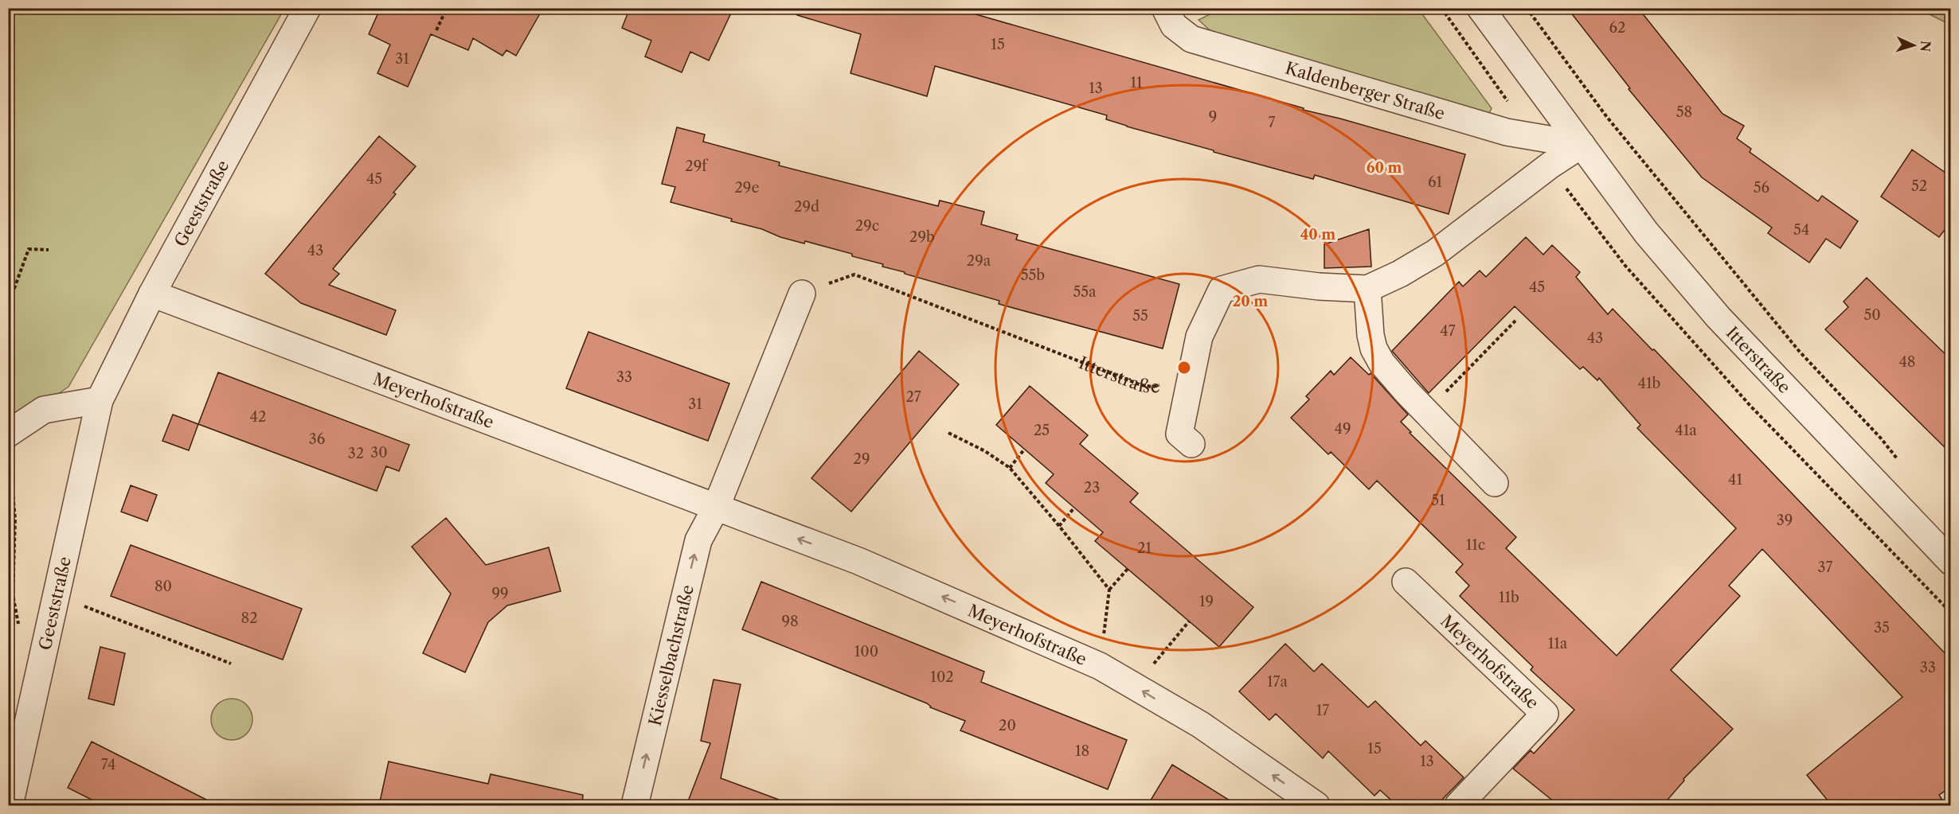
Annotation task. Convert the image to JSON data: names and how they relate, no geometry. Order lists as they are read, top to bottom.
{
  "streets": {
    "street": [
      "Kaldenberger Straße",
      "Geeststraße",
      "Itterstraße",
      "Meyerhofstraße",
      "Kiesselbachstraße"
    ]
  },
  "crossings": [
    ["Kaldenberger Straße", "Itterstraße"],
    ["Geeststraße", "Meyerhofstraße"],
    ["Meyerhofstraße", "Kiesselbachstraße"]
  ],
  "one_way": ["Meyerhofstraße", "Kiesselbachstraße"],
  "house_numbers": [
    "62",
    "15",
    "31",
    "11",
    "13",
    "58",
    "9",
    "7",
    "29f",
    "45",
    "61",
    "52",
    "29e",
    "56",
    "29d",
    "29c",
    "54",
    "29b",
    "43",
    "29a",
    "55b",
    "45",
    "55a",
    "50",
    "55",
    "47",
    "43",
    "48",
    "33",
    "41b",
    "27",
    "31",
    "42",
    "49",
    "25",
    "41a",
    "36",
    "30",
    "32",
    "29",
    "41",
    "23",
    "51",
    "39",
    "11c",
    "21",
    "37",
    "80",
    "99",
    "11b",
    "19",
    "82",
    "98",
    "35",
    "11a",
    "100",
    "33",
    "102",
    "17a",
    "17",
    "20",
    "15",
    "18",
    "13",
    "74"
  ],
  "north": "right",
  "rings": ["60 m", "40 m", "20 m"]
}
